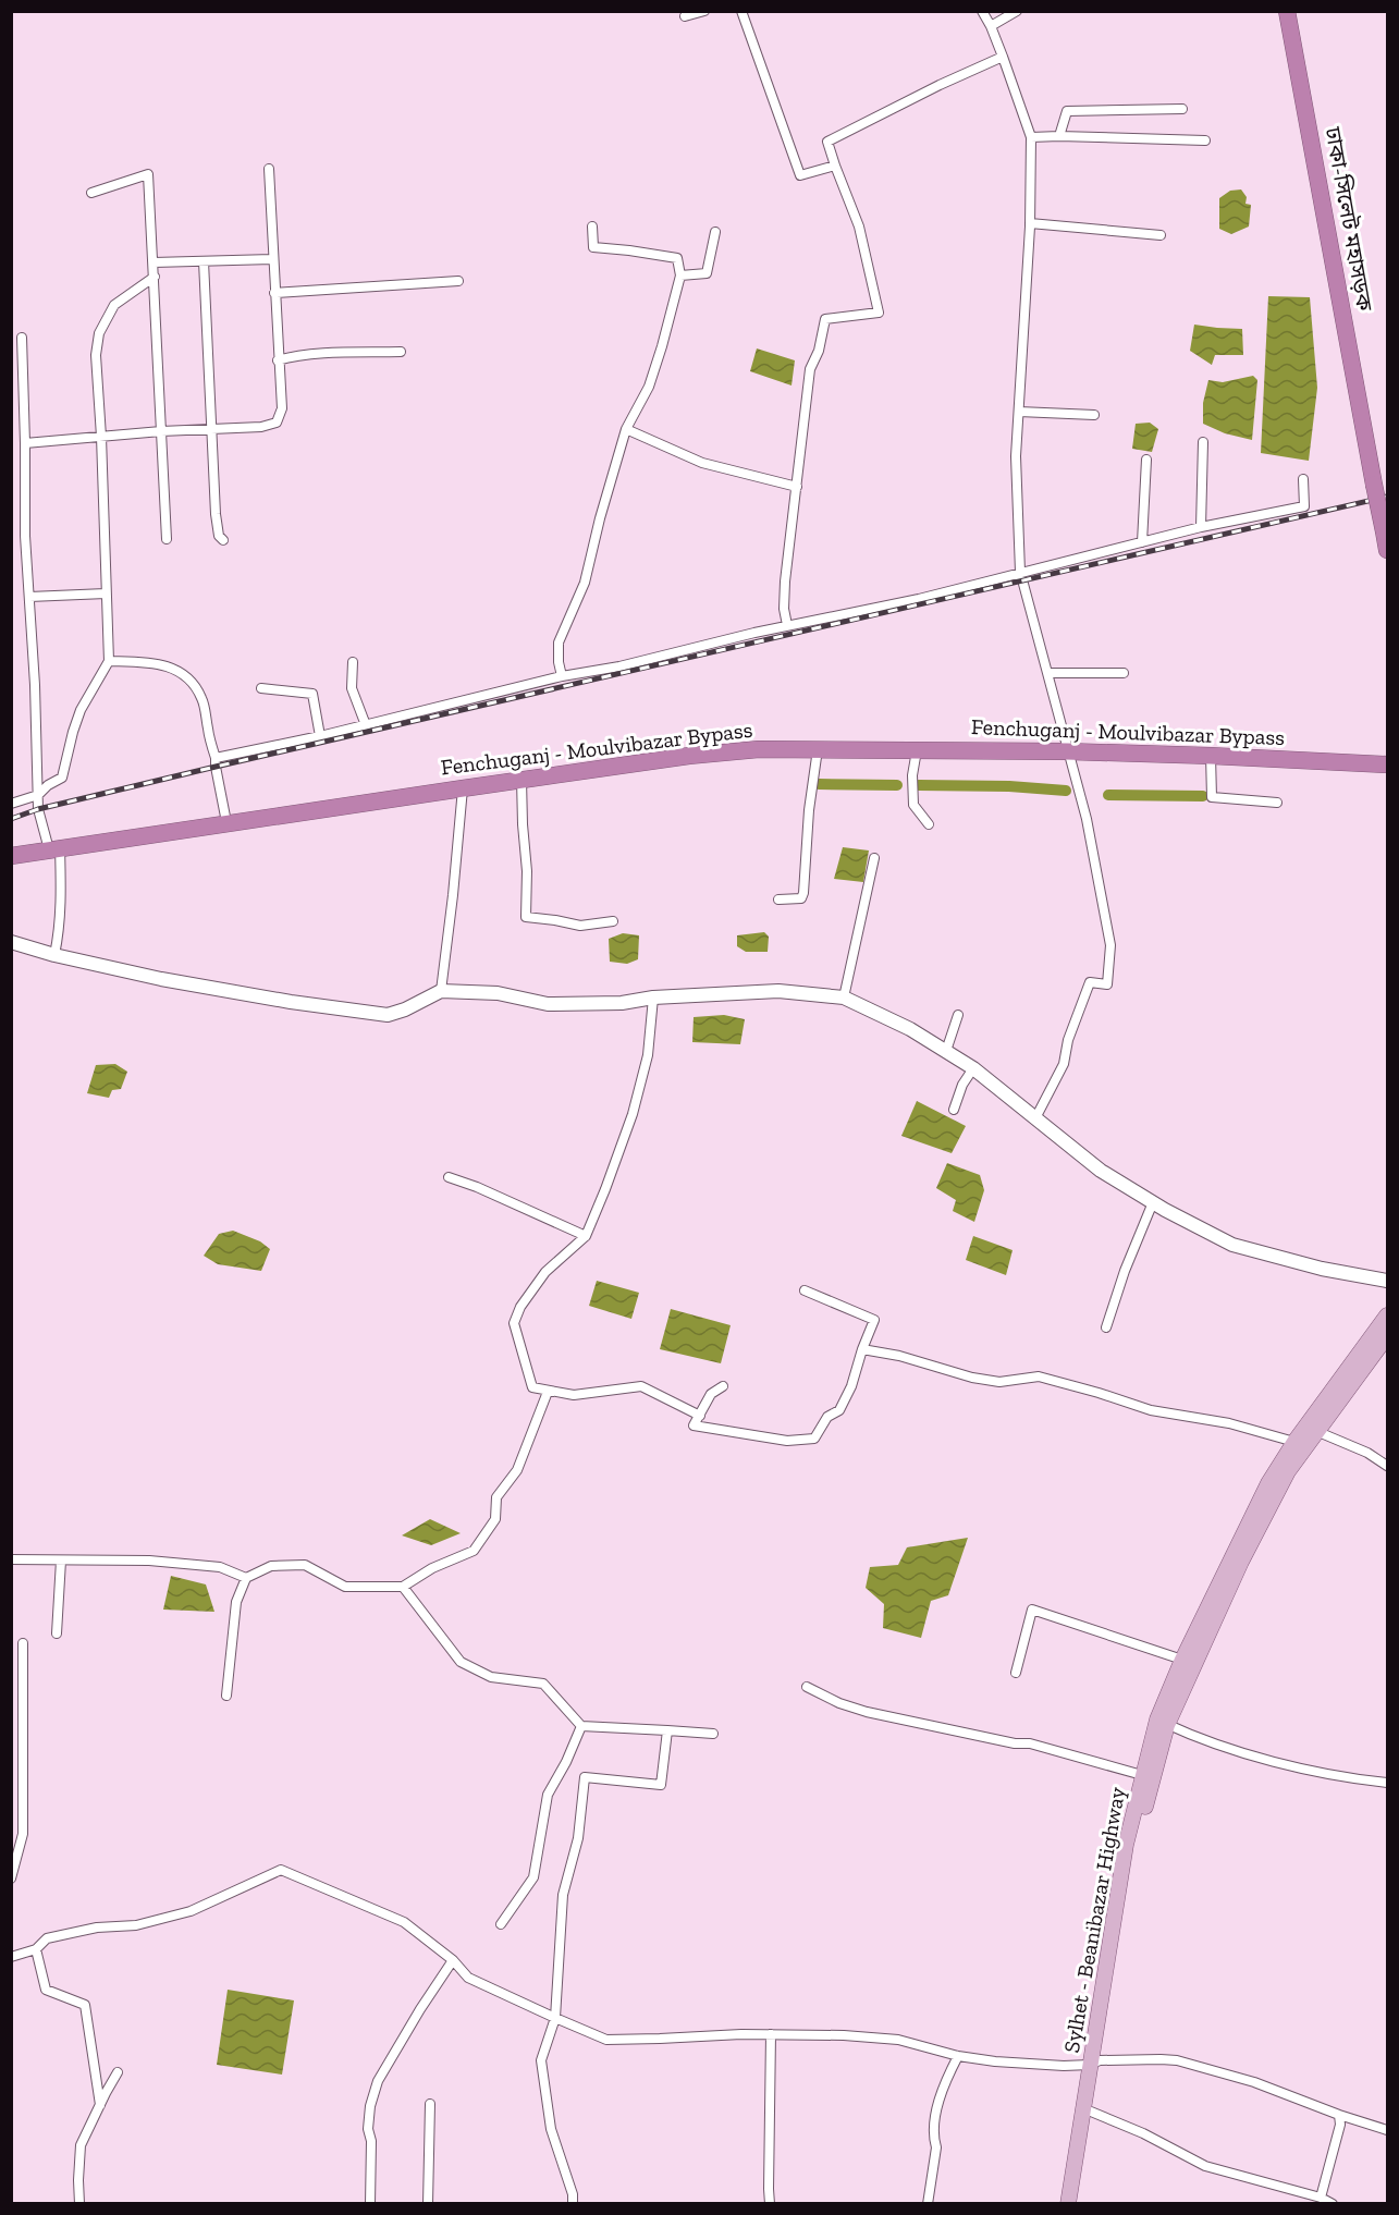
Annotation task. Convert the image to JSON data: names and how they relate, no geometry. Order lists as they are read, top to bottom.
{
  "streets": {
    "highway": ["ঢাকা-সিলেট মহাসড়ক", "Fenchuganj - Moulvibazar Bypass"],
    "main road": ["Sylhet - Beanibazar Highway"]
  }
}
